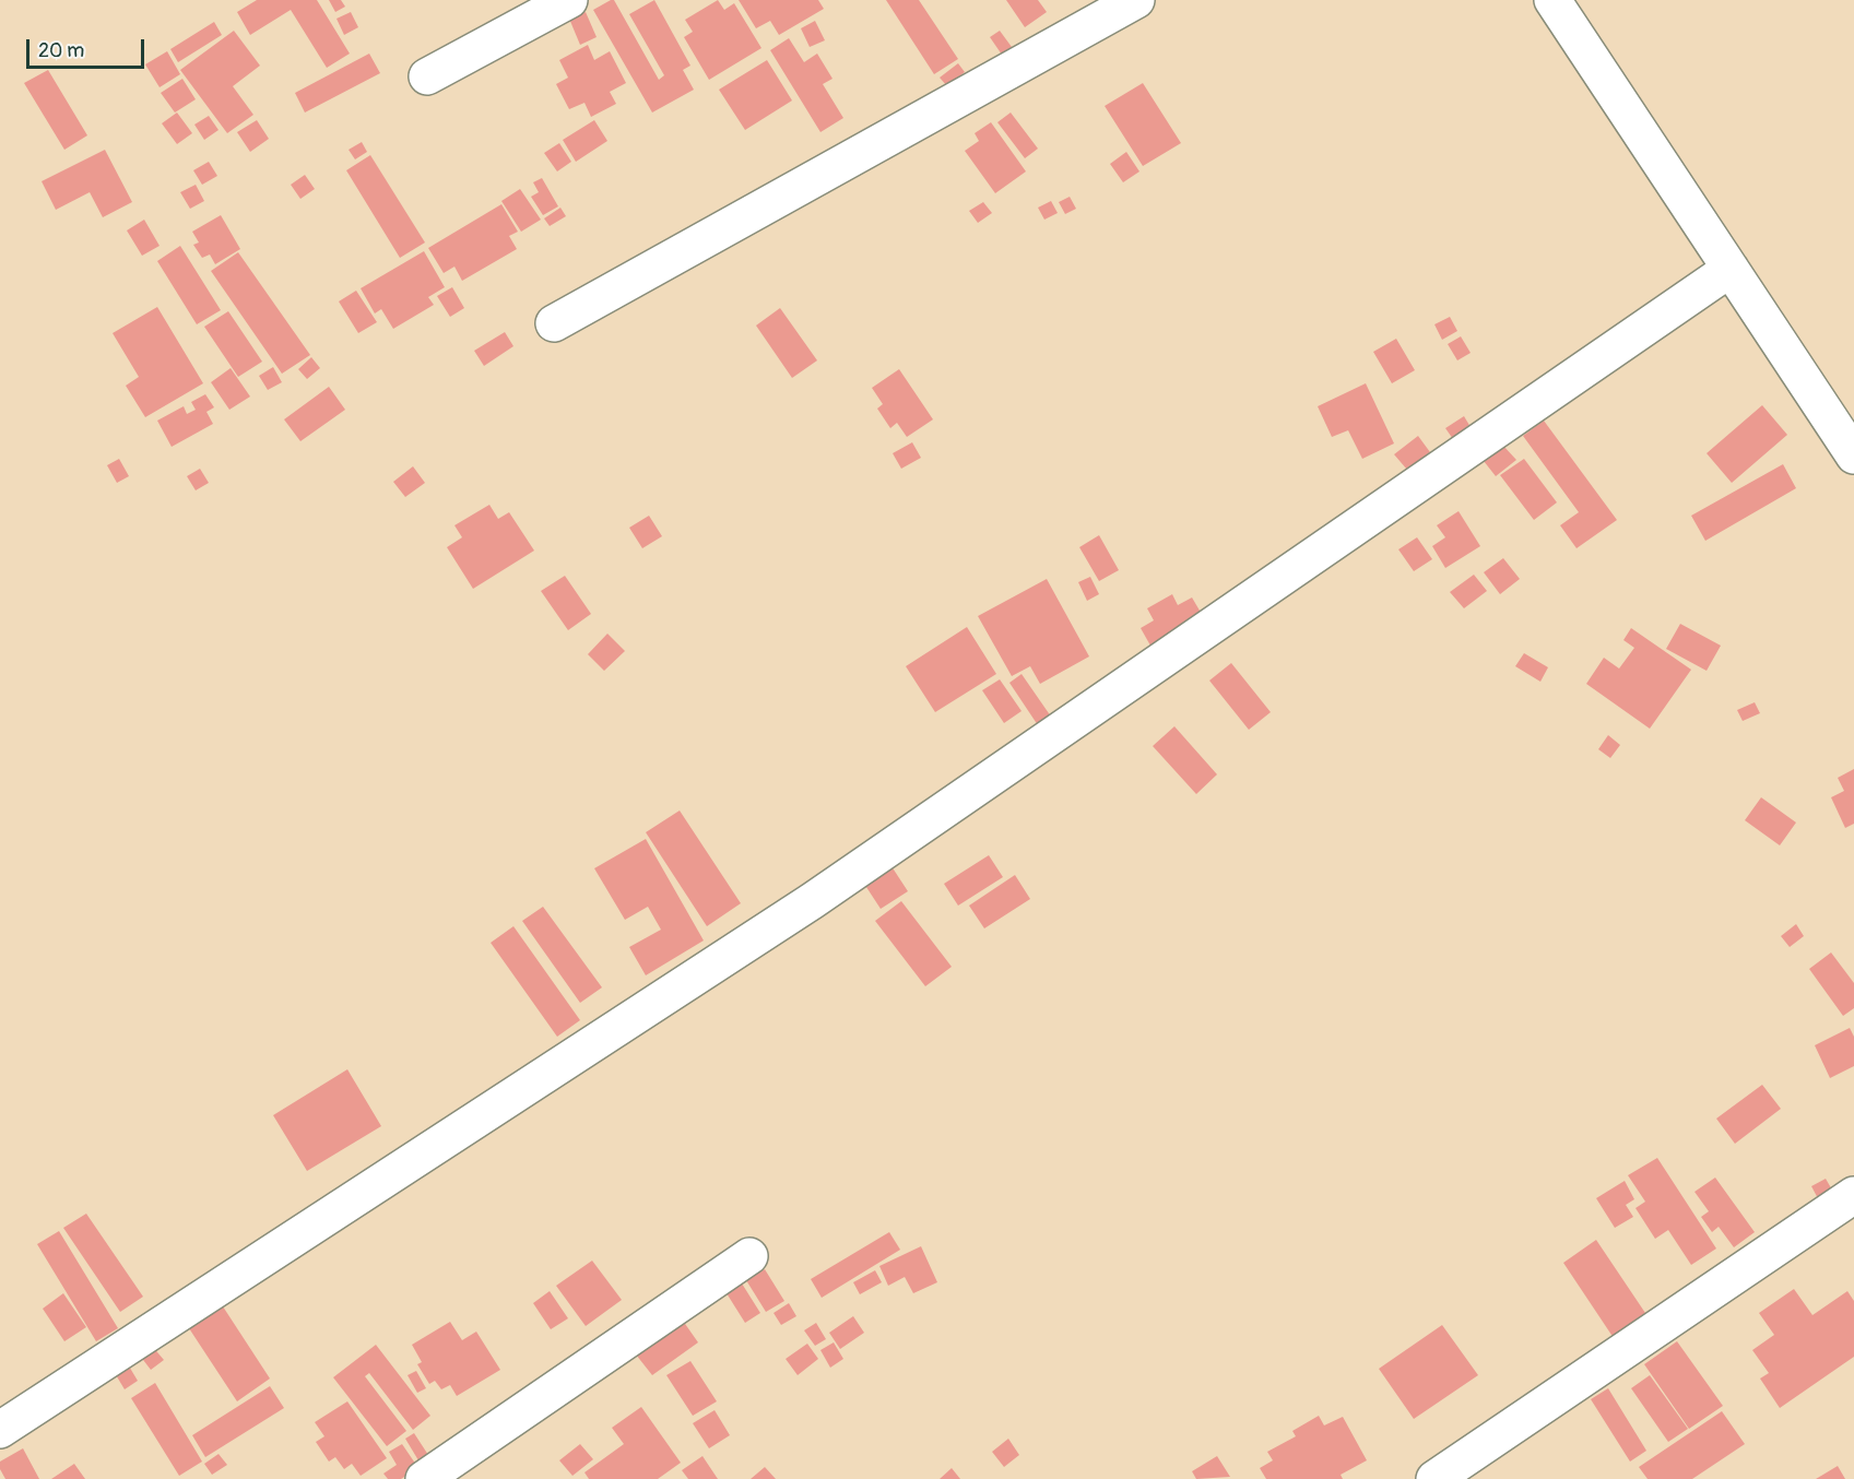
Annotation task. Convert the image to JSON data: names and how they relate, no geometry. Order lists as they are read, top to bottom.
{
  "scale_bar": "20 m"
}
